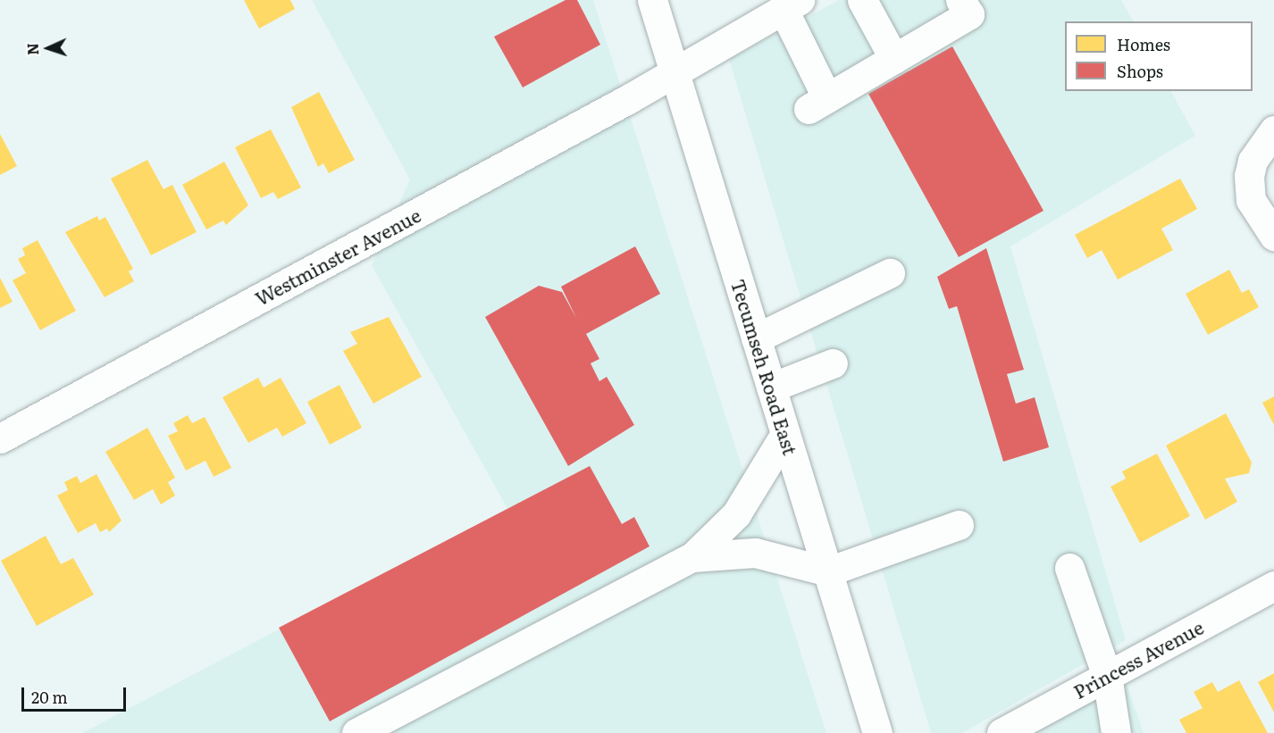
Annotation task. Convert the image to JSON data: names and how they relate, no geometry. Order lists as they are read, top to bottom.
{
  "streets": {
    "street": ["Westminster Avenue", "Tecumseh Road East", "Princess Avenue"]
  },
  "crossings": [
    ["Westminster Avenue", "Tecumseh Road East"]
  ],
  "legend": ["Homes", "Shops"],
  "scale_bar": "20 m",
  "north": "left"
}
